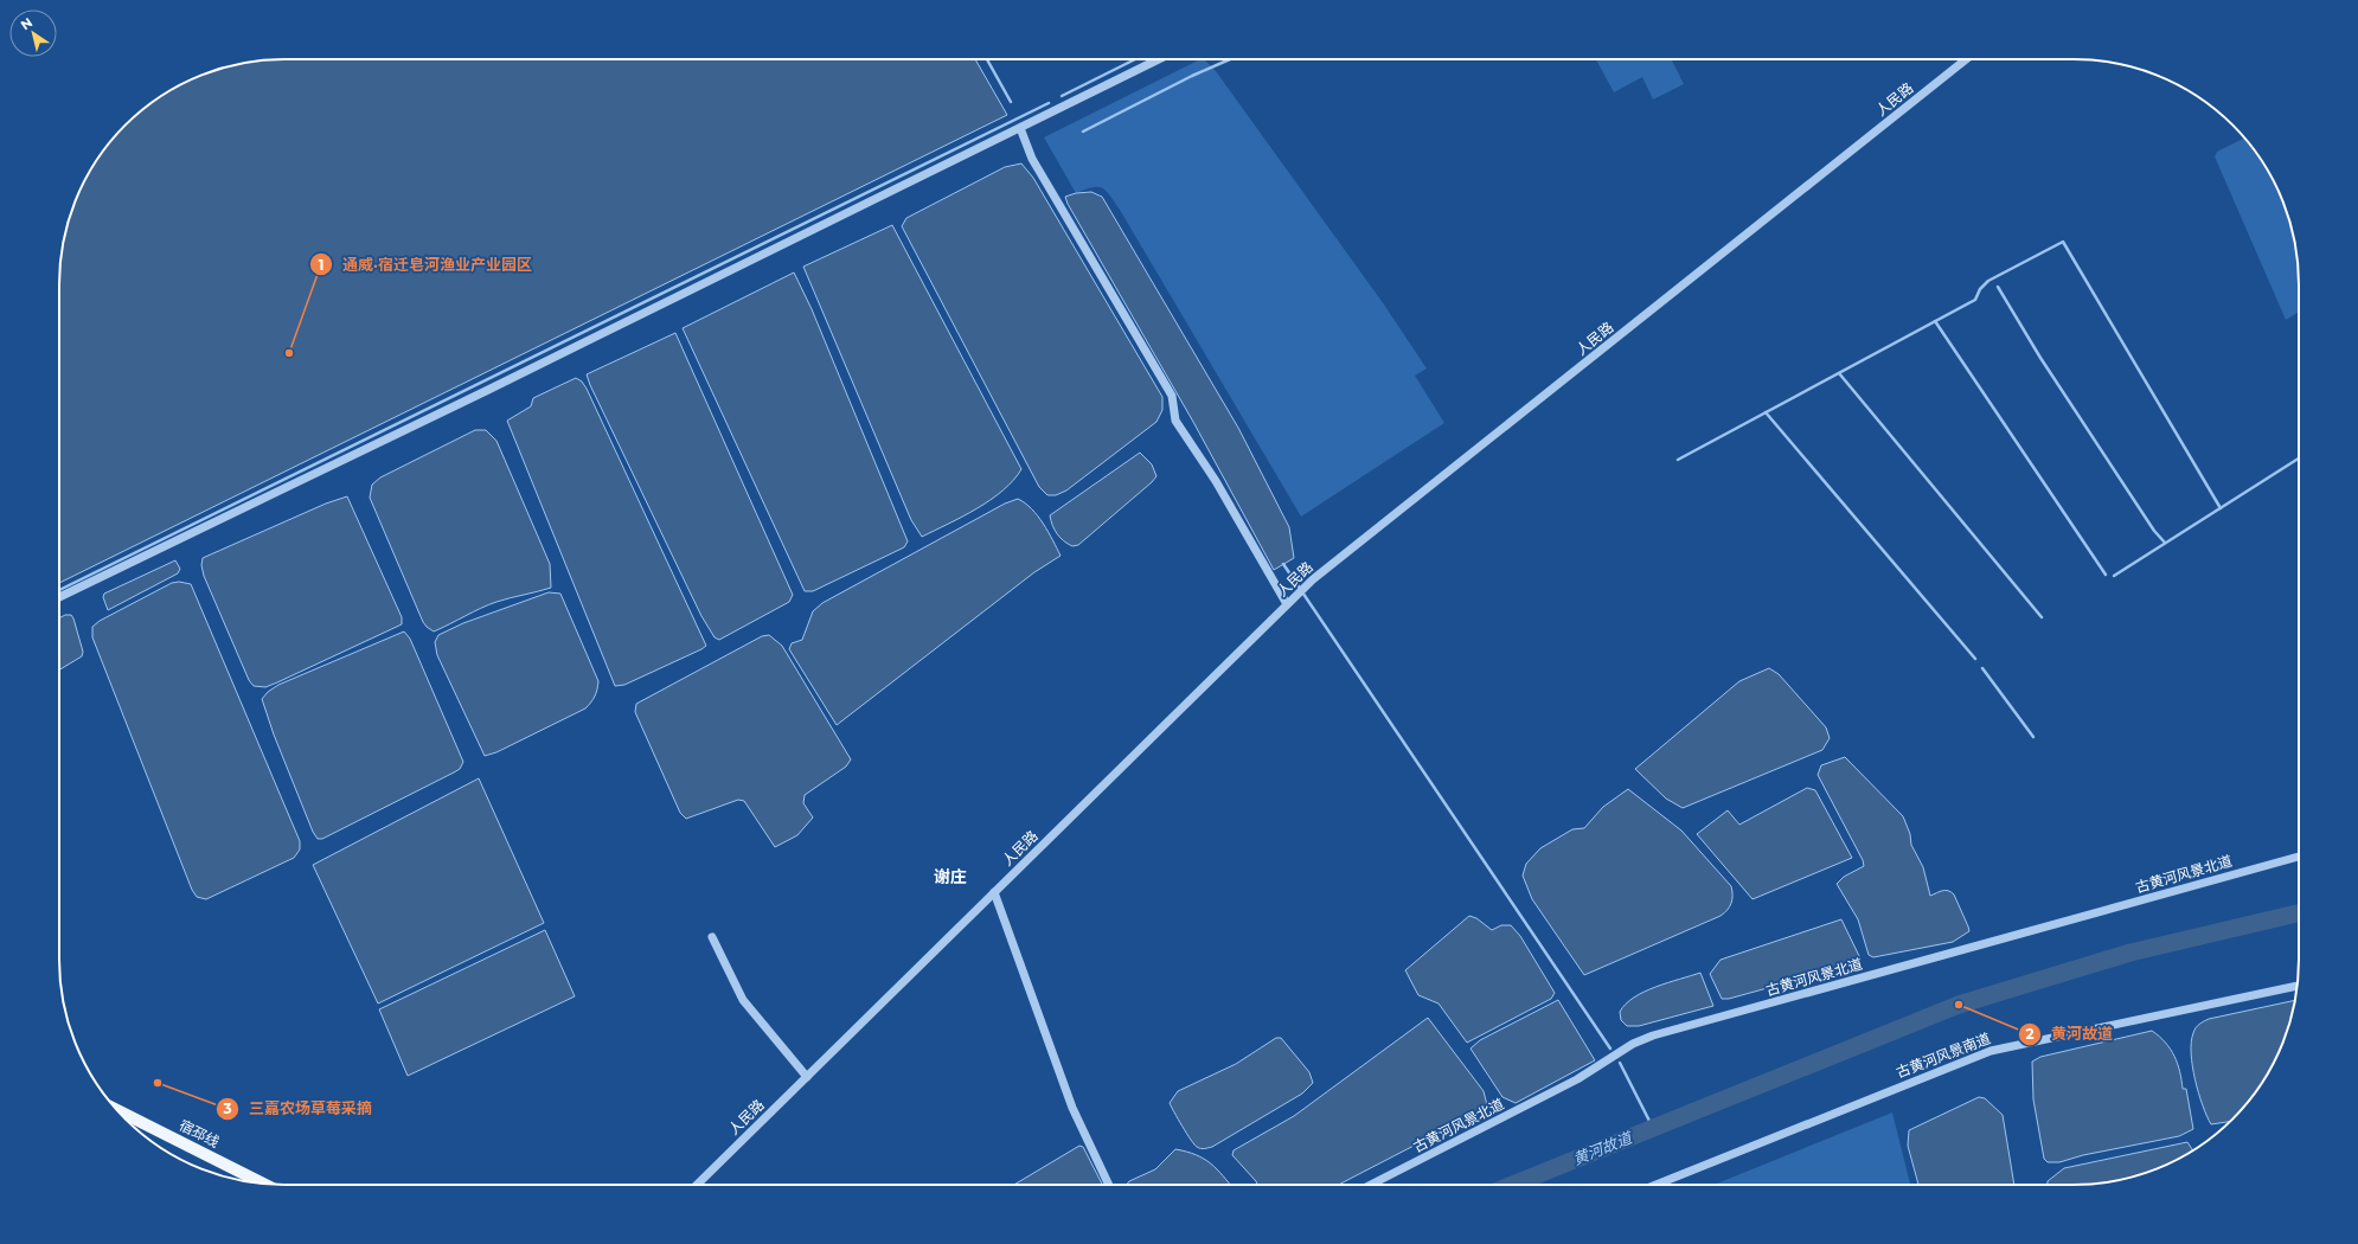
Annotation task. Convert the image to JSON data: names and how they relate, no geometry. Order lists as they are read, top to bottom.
{
  "streets": {
    "main road": ["宿邳线"],
    "street": ["人民路", "古黄河风景北道", "古黄河风景南道"]
  },
  "districts": ["谢庄"],
  "water": ["黄河故道"],
  "places": ["通威·宿迁皂河渔业产业园区", "黄河故道", "三嘉农场草莓采摘"],
  "north": "top left"
}
